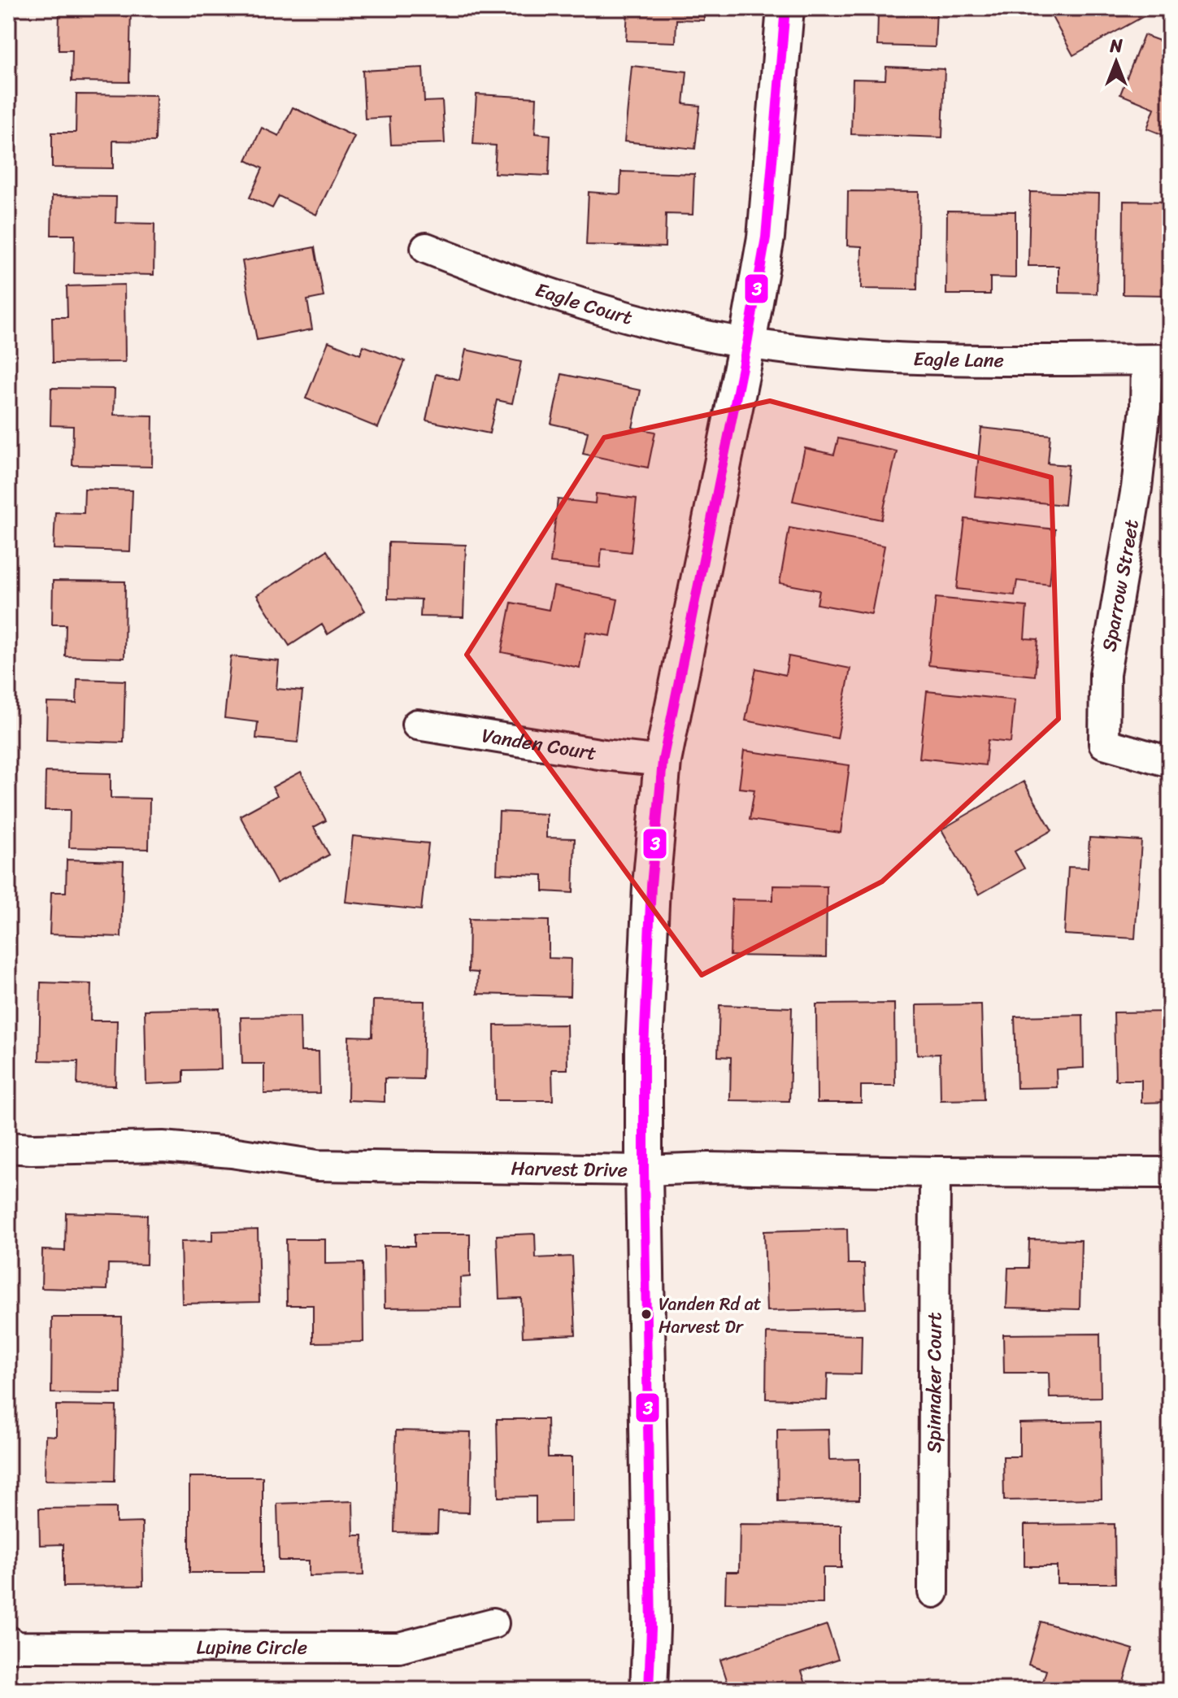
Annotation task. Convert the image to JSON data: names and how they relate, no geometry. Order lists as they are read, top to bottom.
{
  "streets": {
    "street": [
      "Eagle Court",
      "Eagle Lane",
      "Sparrow Street",
      "Vanden Court",
      "Harvest Drive",
      "Spinnaker Court",
      "Lupine Circle"
    ]
  },
  "crossings": [
    ["Eagle Court", "Eagle Lane"],
    ["Eagle Lane", "Sparrow Street"],
    ["Harvest Drive", "Spinnaker Court"]
  ],
  "places": ["Vanden Rd at Harvest Dr"],
  "lines": ["transit line 3"],
  "north": "top"
}
